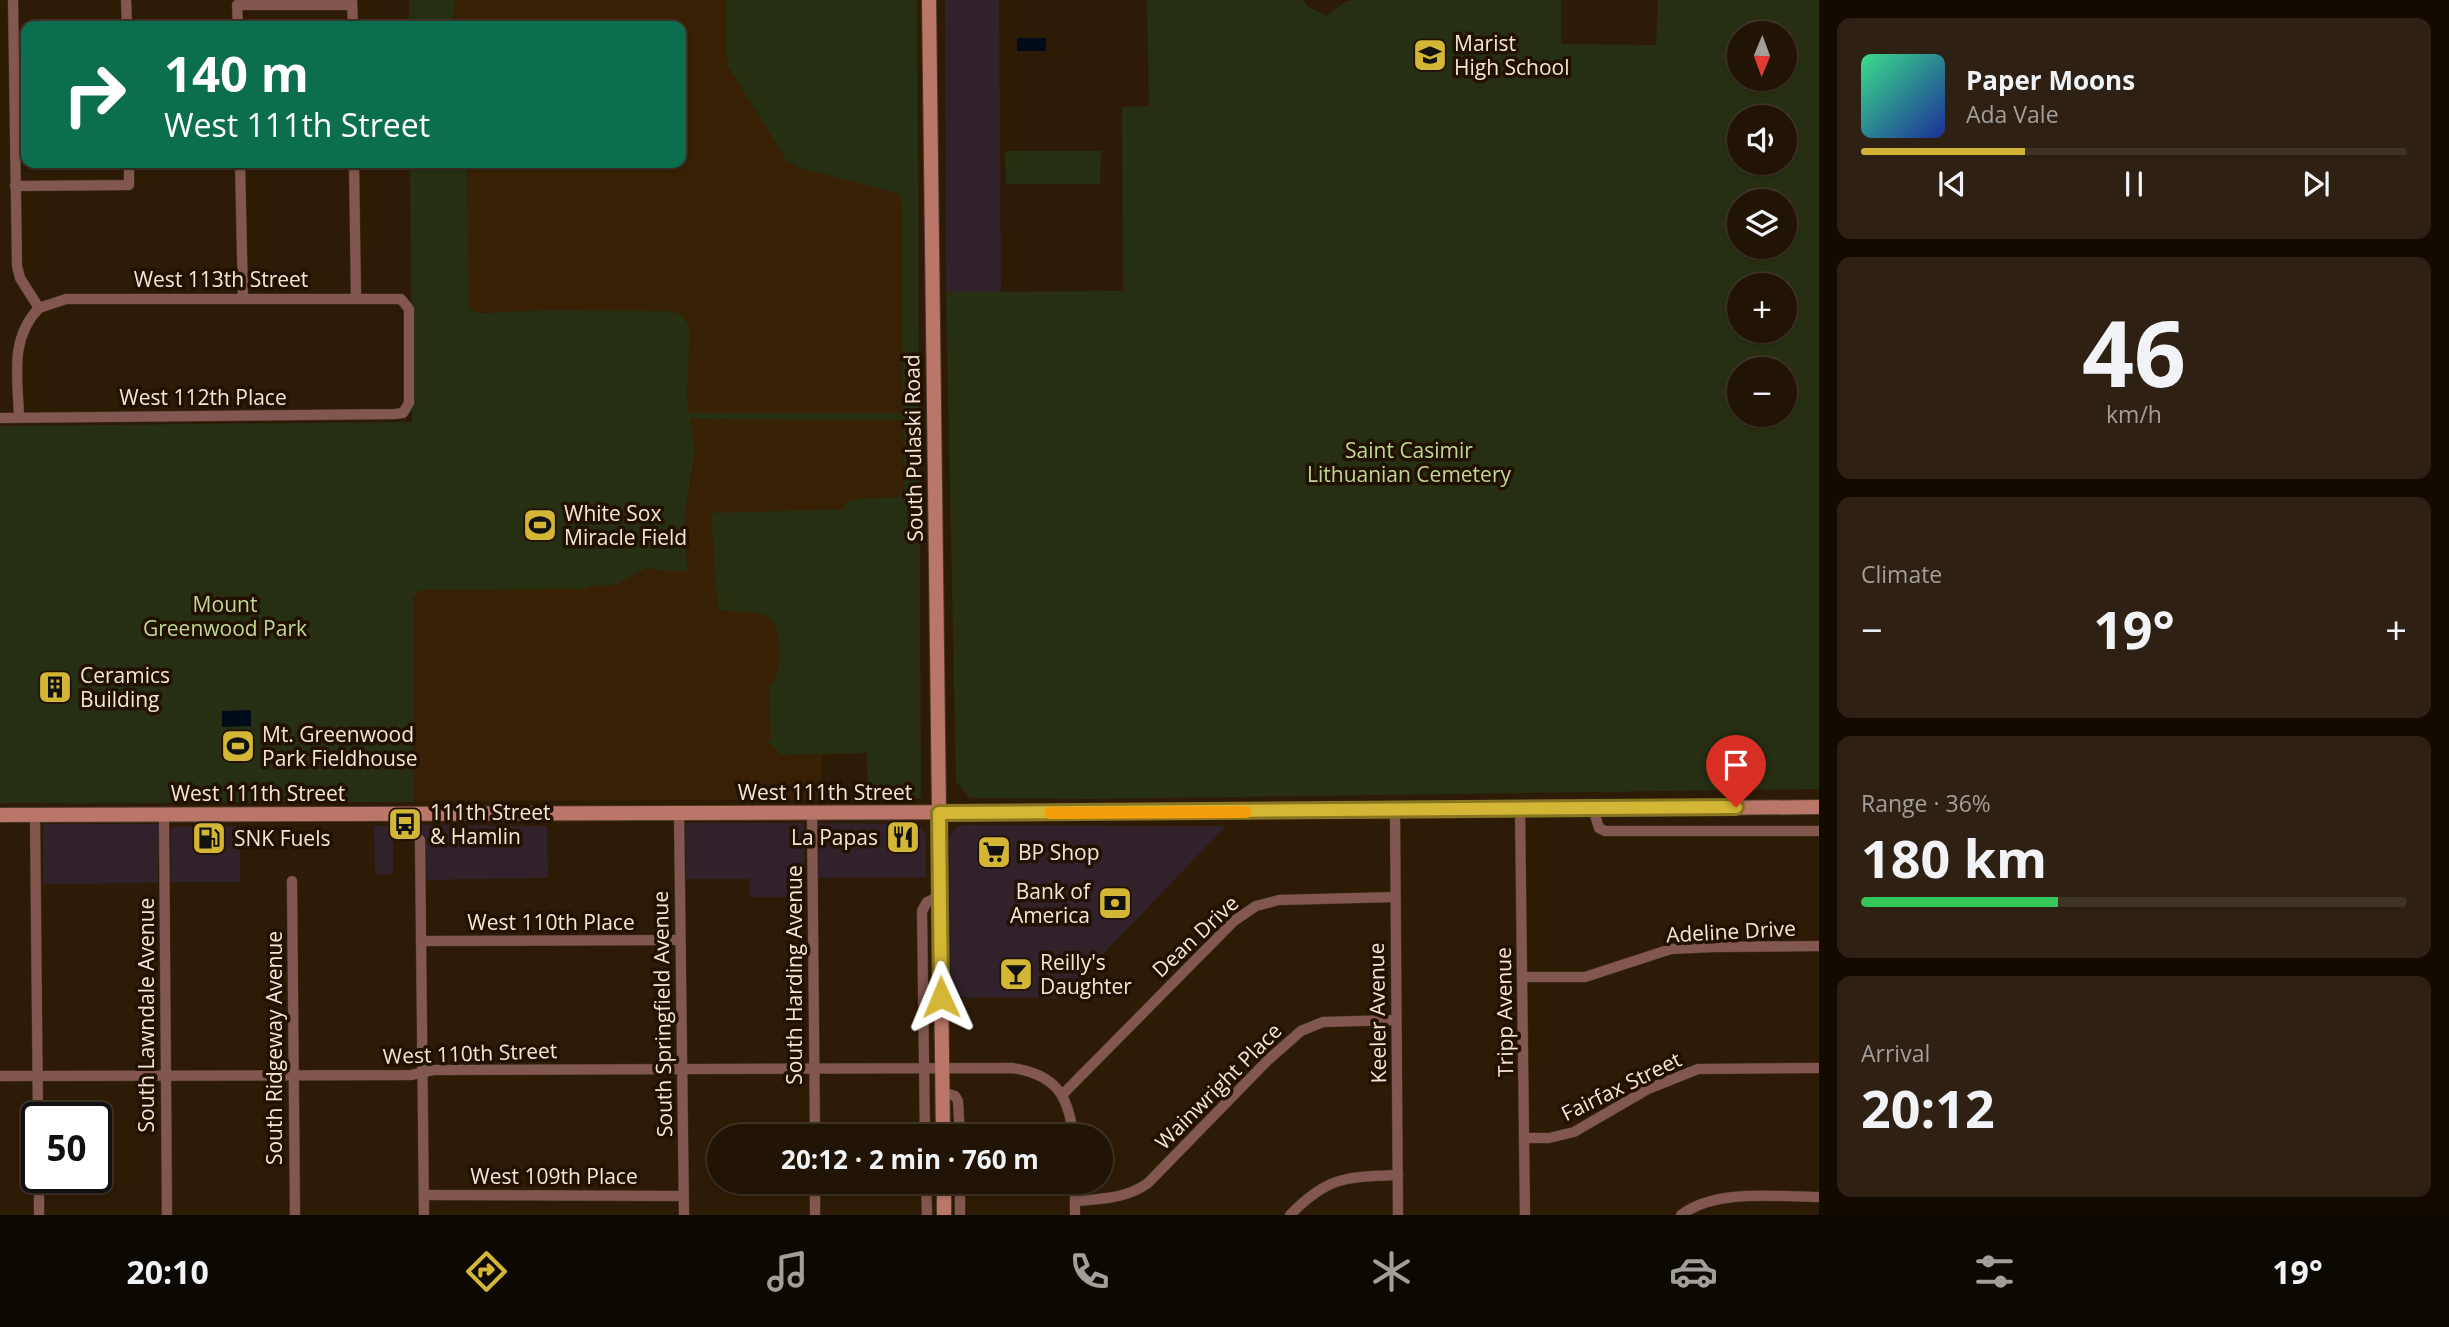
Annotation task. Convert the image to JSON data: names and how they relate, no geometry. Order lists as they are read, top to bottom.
{
  "streets": {
    "main road": ["South Pulaski Road", "West 111th Street"],
    "street": [
      "West 113th Street",
      "West 112th Place",
      "West 110th Place",
      "Adeline Drive",
      "Dean Drive",
      "South Harding Avenue",
      "Tripp Avenue",
      "Keeler Avenue",
      "South Springfield Avenue",
      "South Lawndale Avenue",
      "South Ridgeway Avenue",
      "West 110th Street",
      "Wainwright Place",
      "Fairfax Street",
      "West 109th Place"
    ]
  },
  "crossings": [
    ["West 113th Street", "West 112th Place"],
    ["South Pulaski Road", "West 111th Street"],
    ["South Pulaski Road", "West 110th Street"],
    ["West 111th Street", "South Harding Avenue"],
    ["West 111th Street", "Tripp Avenue"],
    ["West 111th Street", "Keeler Avenue"],
    ["West 111th Street", "South Springfield Avenue"],
    ["West 111th Street", "South Lawndale Avenue"],
    ["West 110th Place", "South Springfield Avenue"],
    ["Adeline Drive", "Tripp Avenue"],
    ["Dean Drive", "Keeler Avenue"],
    ["Dean Drive", "West 110th Street"],
    ["South Harding Avenue", "West 110th Street"],
    ["Tripp Avenue", "Fairfax Street"],
    ["Keeler Avenue", "Wainwright Place"],
    ["South Springfield Avenue", "West 110th Street"],
    ["South Springfield Avenue", "West 109th Place"],
    ["South Lawndale Avenue", "West 110th Street"],
    ["South Ridgeway Avenue", "West 110th Street"]
  ],
  "parks": ["Saint Casimir Lithuanian Cemetery", "Mount Greenwood Park"],
  "places": {
    "school or university": ["Marist High School"],
    "sports": ["White Sox Miracle Field", "Mt. Greenwood Park Fieldhouse"],
    "building": ["Ceramics Building"],
    "bus stop": ["111th Street & Hamlin"],
    "restaurant": ["La Papas"],
    "fuel station": ["SNK Fuels"],
    "supermarket": ["BP Shop"],
    "bank": ["Bank of America"],
    "bar": ["Reilly's Daughter"]
  },
  "north": "bottom",
  "page": {
    "map_buttons": ["+", "−"],
    "turn": ["140 m", "West 111th Street"],
    "song": ["Paper Moons", "Ada Vale"],
    "tile": [
      ["46", "km/h"],
      "Climate",
      ["Range · 36%", "180 km"],
      ["Arrival", "20:12"]
    ],
    "heat": ["−", "19°", "+"],
    "limit": "50",
    "trip": "20:12 · 2 min · 760 m",
    "tabs": ["20:10", "19°"]
  }
}
